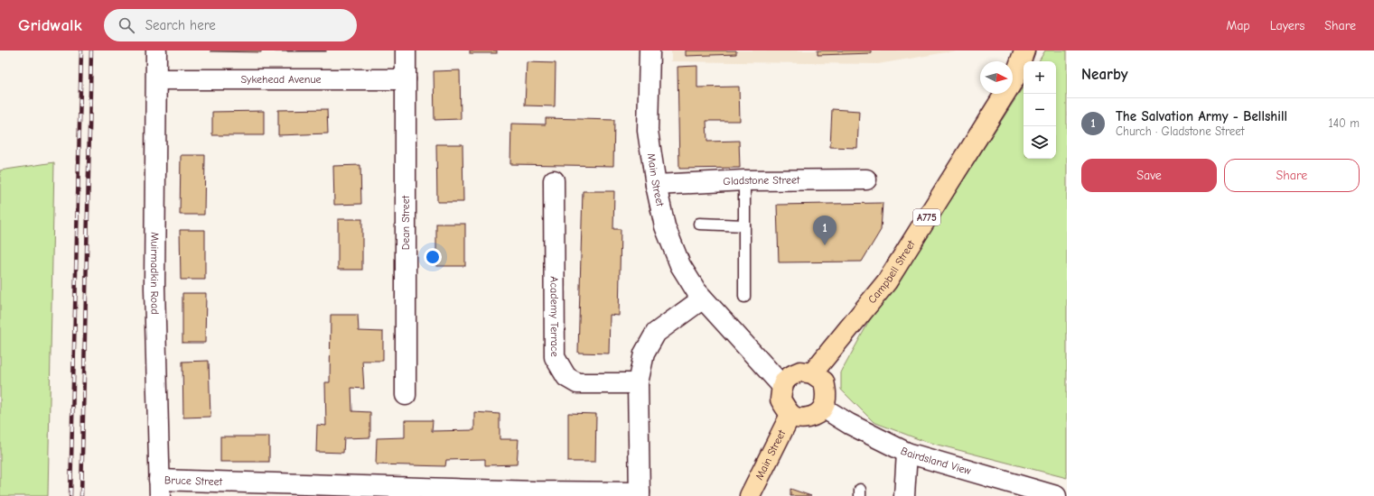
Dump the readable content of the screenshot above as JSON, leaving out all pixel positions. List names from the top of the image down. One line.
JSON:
{"streets":{"main road":["Main Street","A775","Campbell Street"],"street":["Sykehead Avenue","Gladstone Street","Dean Street","Muirmadkin Road","Academy Terrace","Bairdsland View","Bruce Street"]},"crossings":[["Sykehead Avenue","Dean Street"],["Sykehead Avenue","Muirmadkin Road"],["Main Street","Gladstone Street"],["Main Street","Campbell Street"],["Main Street","Bairdsland View"],["Campbell Street","Bairdsland View"],["Muirmadkin Road","Bruce Street"]],"north":"right","page":{"header":"Gridwalk","search":"Search here","nav":["Map","Layers","Share"],"heading":"Nearby","map_buttons":["+","−"],"list":[{"mark":"1","name":"The Salvation Army - Bellshill","note":"Church · Gladstone Street","value":"140 m"}],"buttons":["Save","Share"],"pins":"1"}}
